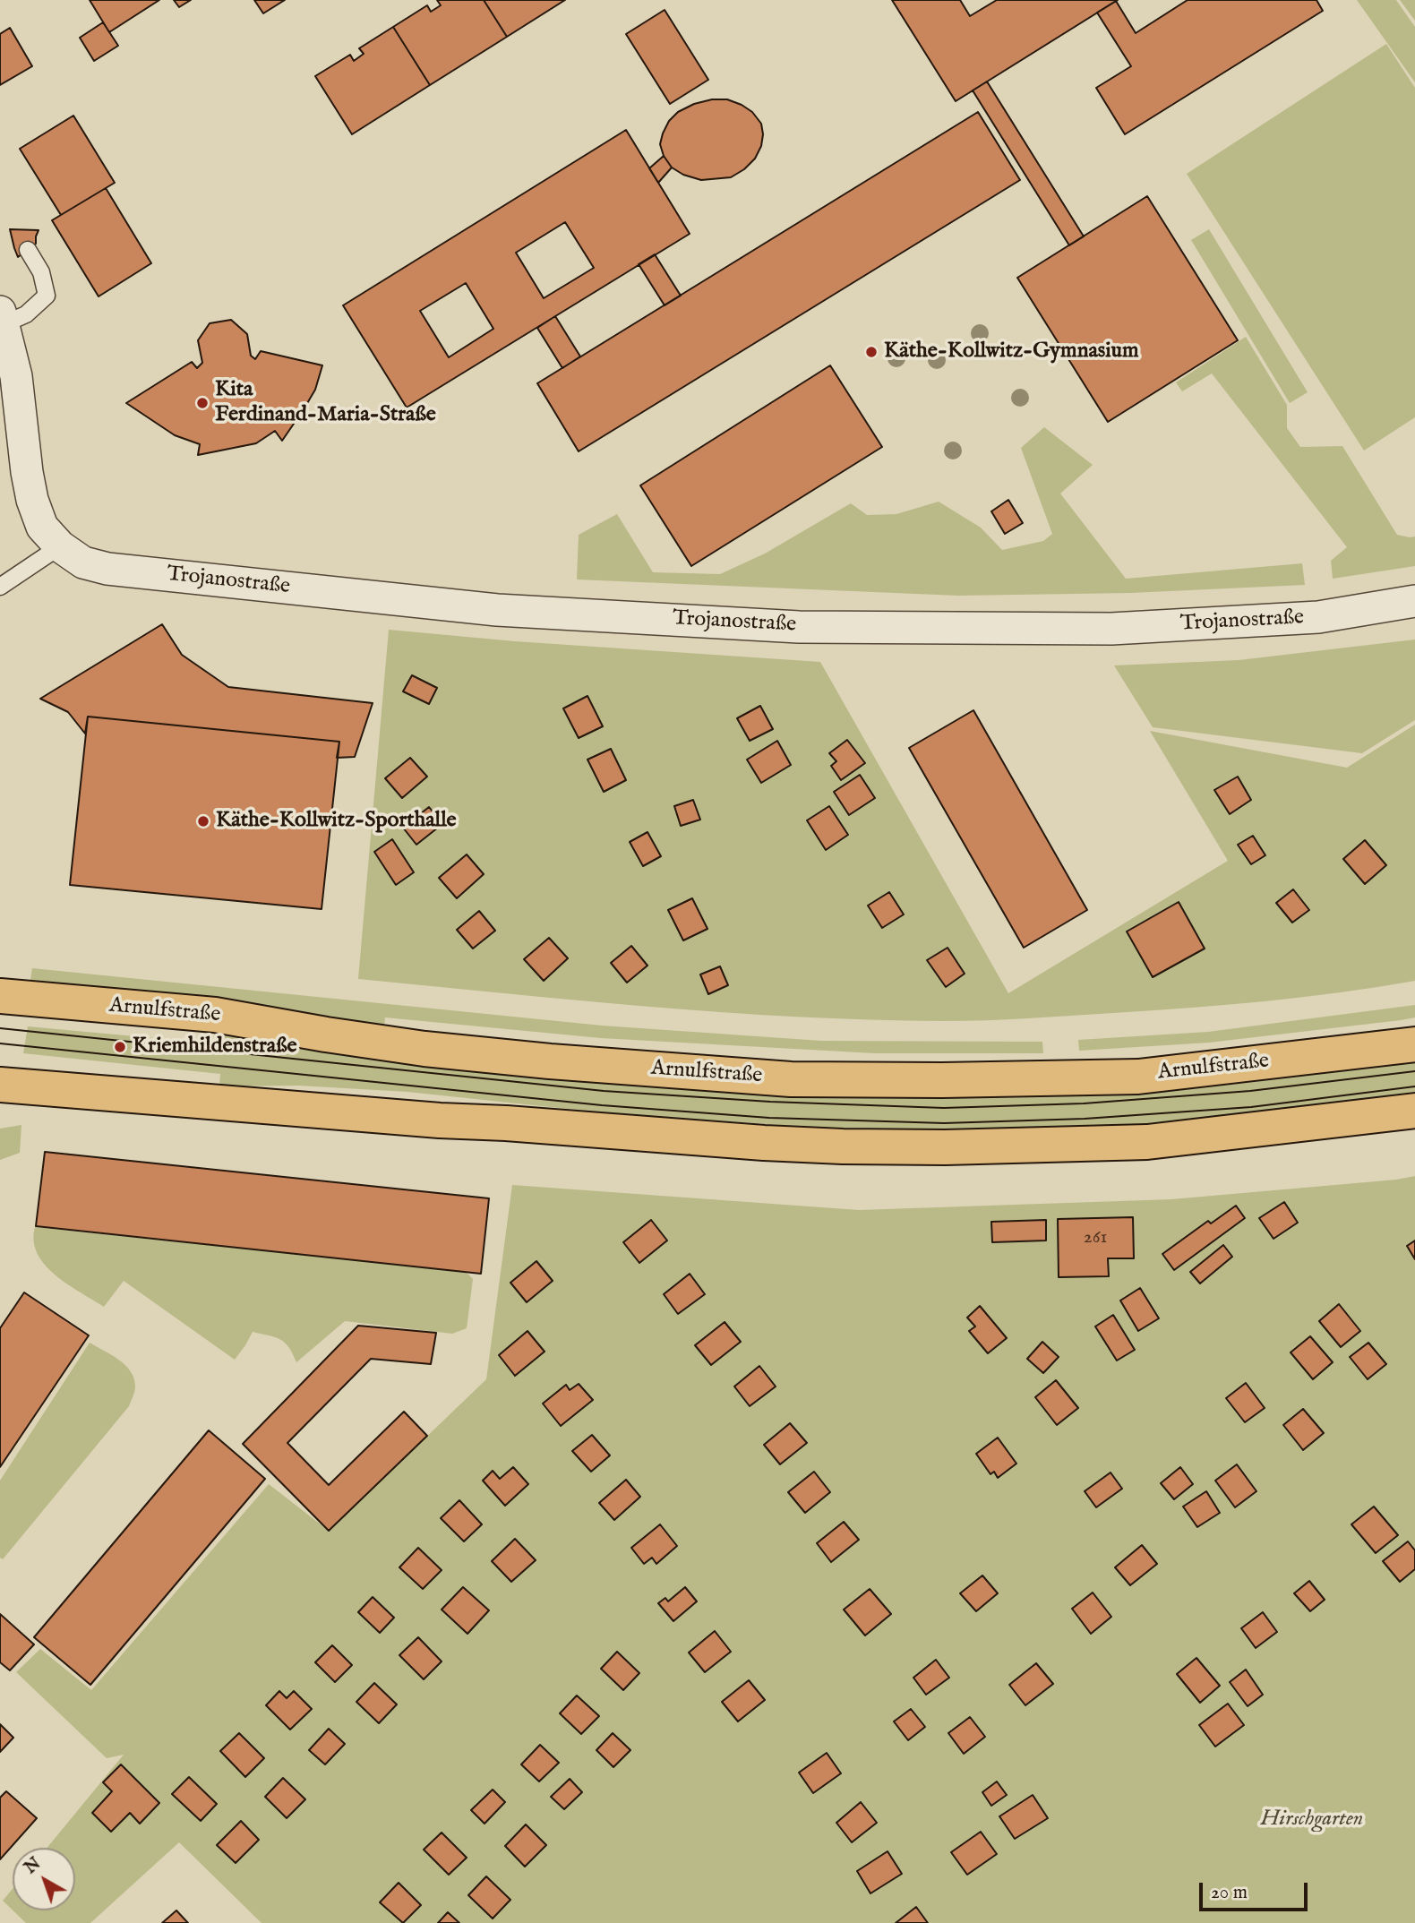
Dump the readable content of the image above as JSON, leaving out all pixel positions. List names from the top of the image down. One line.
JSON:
{"streets":{"main road":["Arnulfstraße"],"street":["Trojanostraße"]},"parks":["Hirschgarten"],"places":["Käthe-Kollwitz-Gymnasium","Kita Ferdinand-Maria-Straße","Käthe-Kollwitz-Sporthalle","Kriemhildenstraße"],"house_numbers":["261"],"scale_bar":"20 m","north":"top left"}
